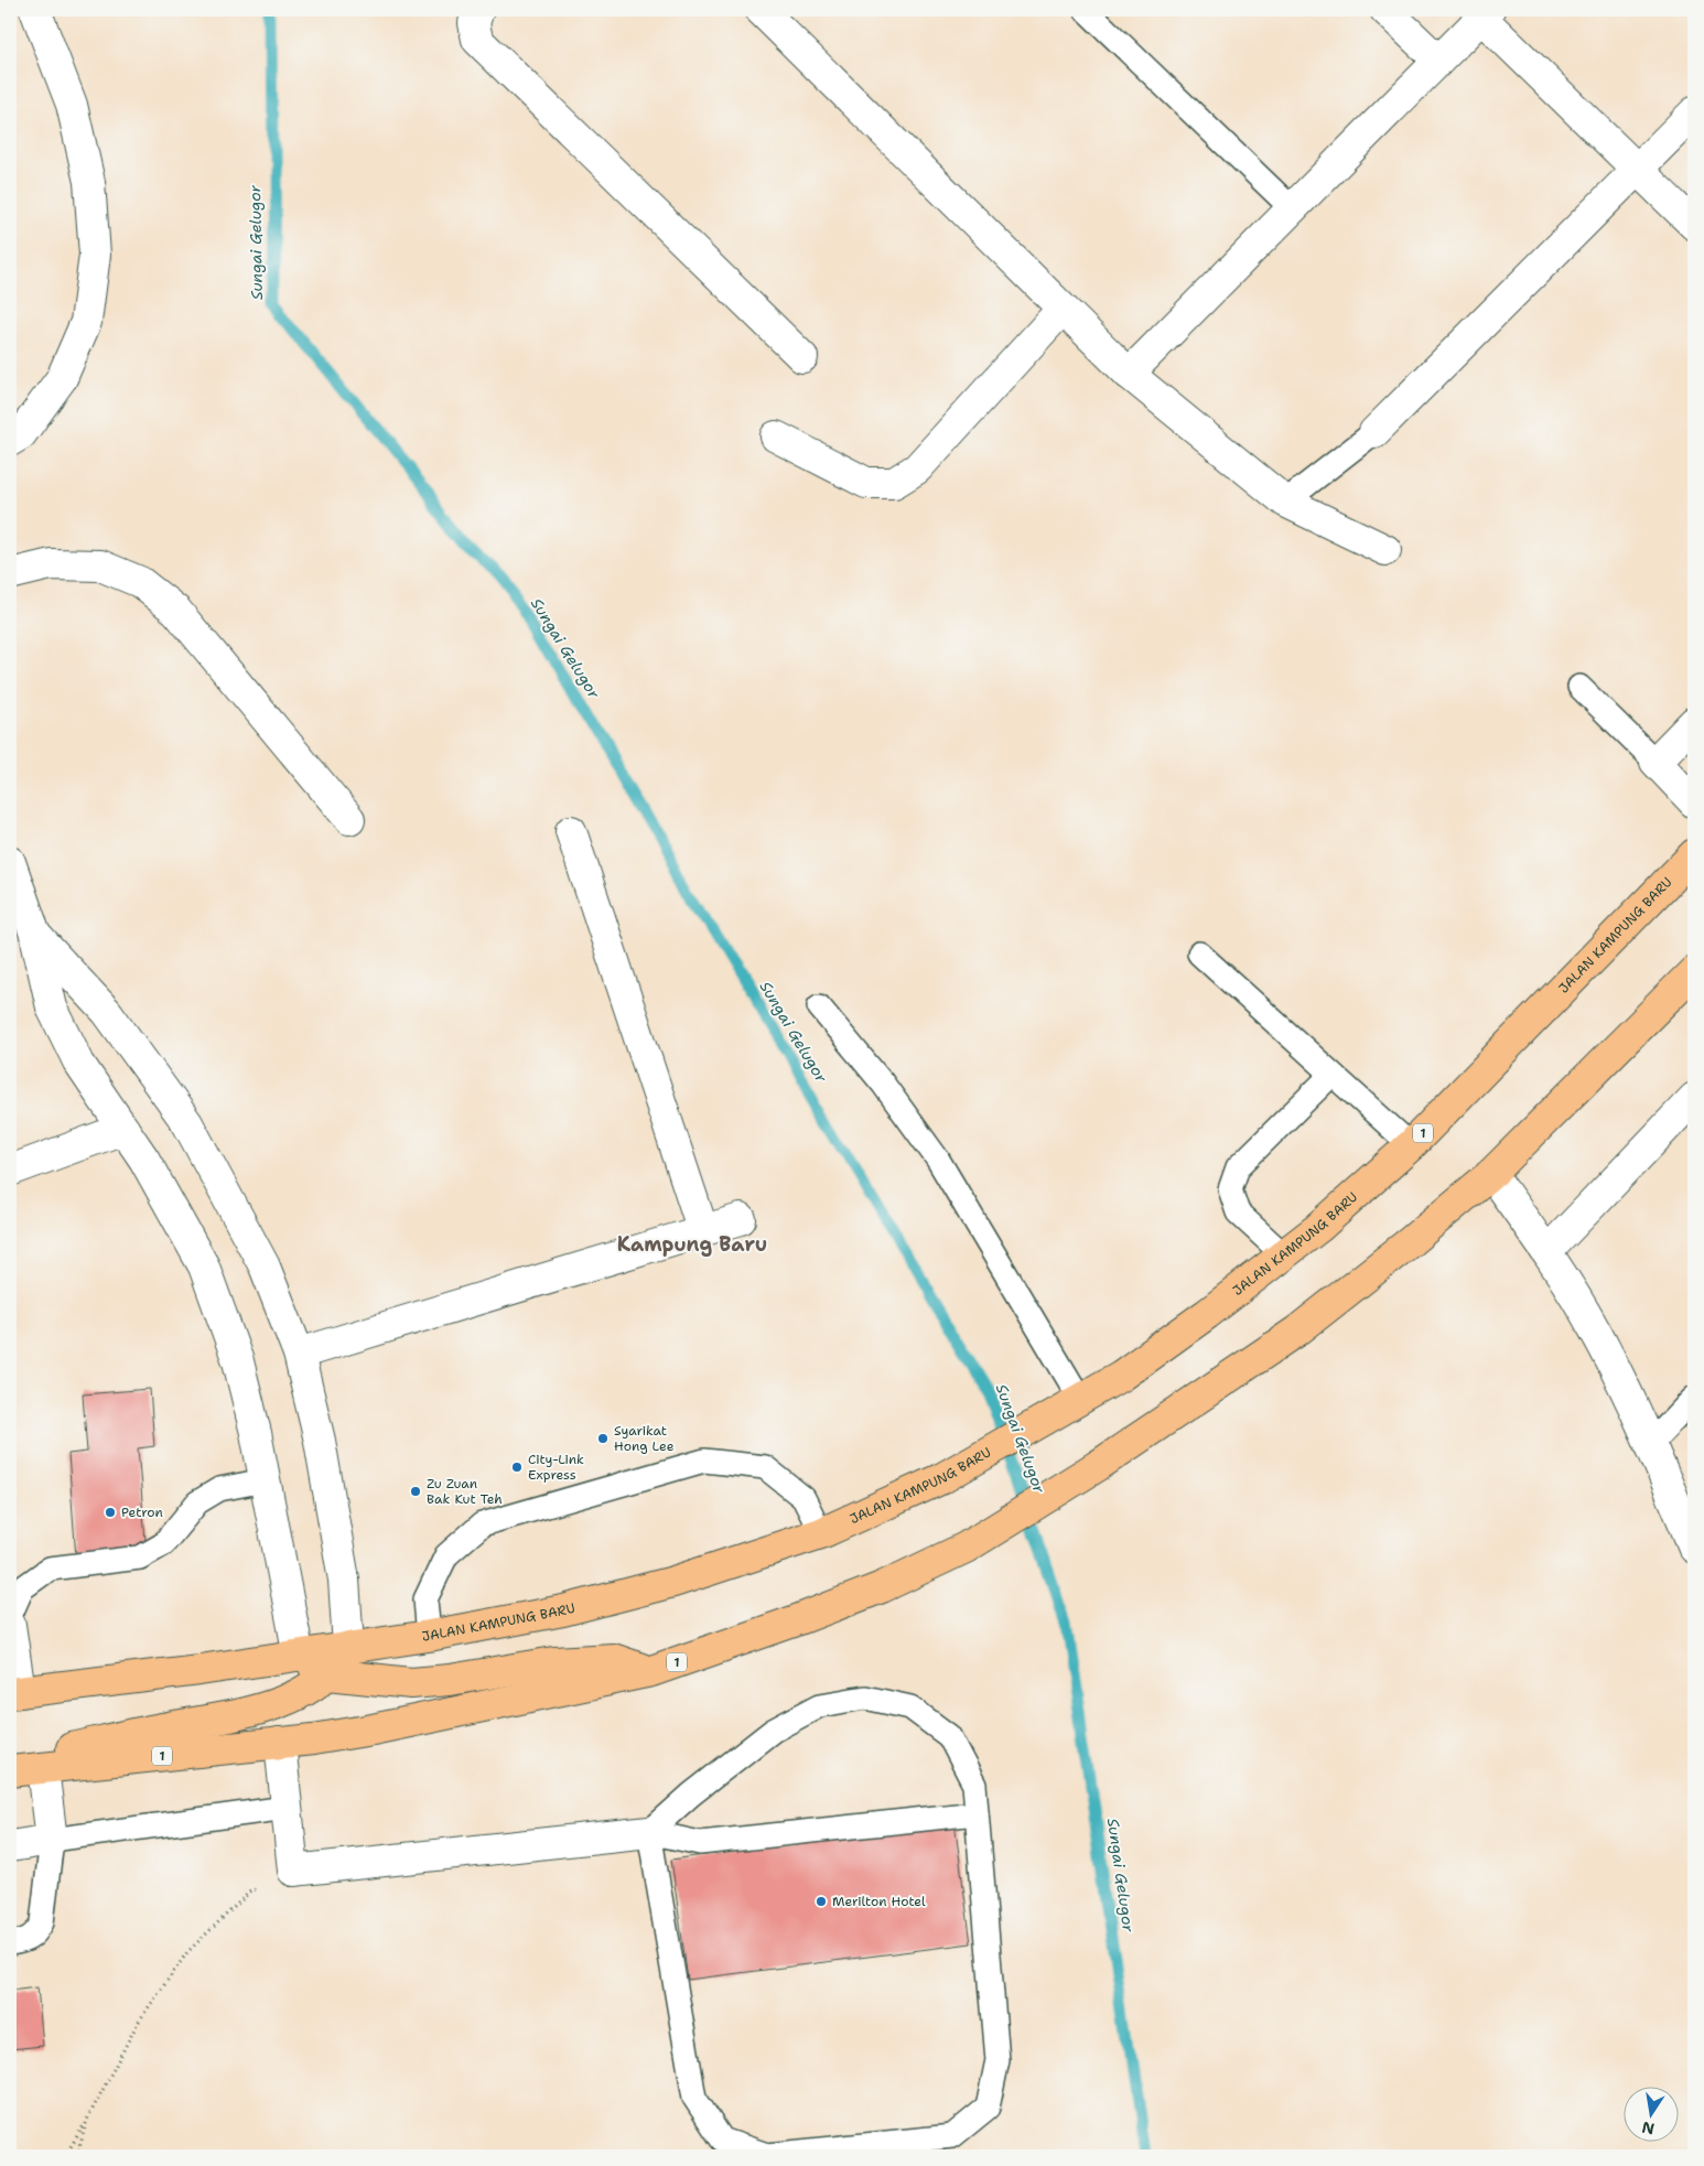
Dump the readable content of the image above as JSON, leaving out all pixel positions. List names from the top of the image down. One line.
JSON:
{"streets":{"main road":["JALAN KAMPUNG BARU","1"]},"districts":["Kampung Baru"],"water":["Sungai Gelugor"],"places":["Syarikat Hong Lee","City-Link Express","Zu Zuan Bak Kut Teh","Petron","Merilton Hotel"],"north":"bottom"}
